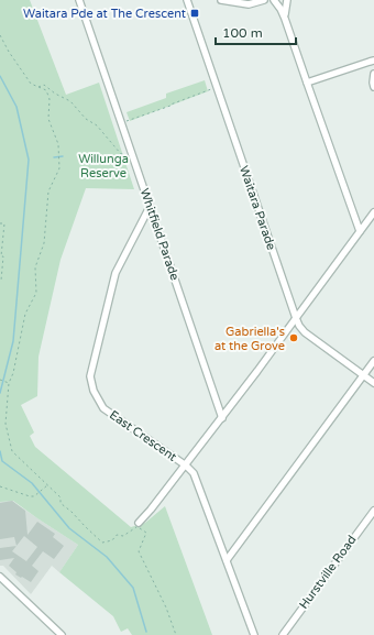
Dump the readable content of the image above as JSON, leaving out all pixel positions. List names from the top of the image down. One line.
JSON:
{"streets":{"street":["Waitara Parade","Whitfield Parade","East Crescent","Hurstville Road"]},"crossings":[["Whitfield Parade","East Crescent"]],"parks":["Willunga Reserve"],"places":{"transit":["Waitara Pde at The Crescent"],"other":["Gabriella's at the Grove"]},"scale_bar":"100 m"}
